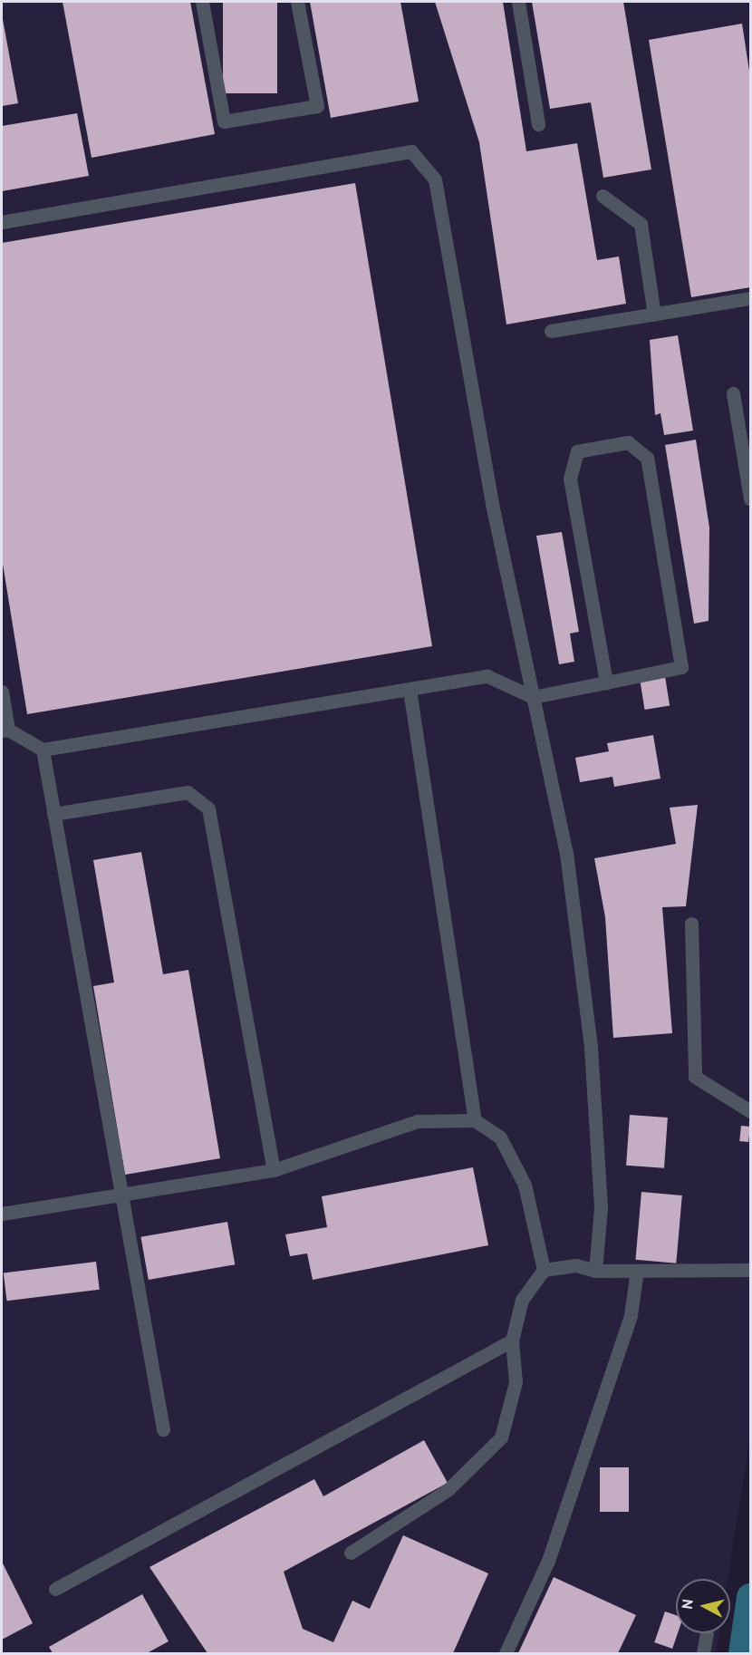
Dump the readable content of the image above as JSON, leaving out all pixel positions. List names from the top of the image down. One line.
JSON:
{"north":"left"}
